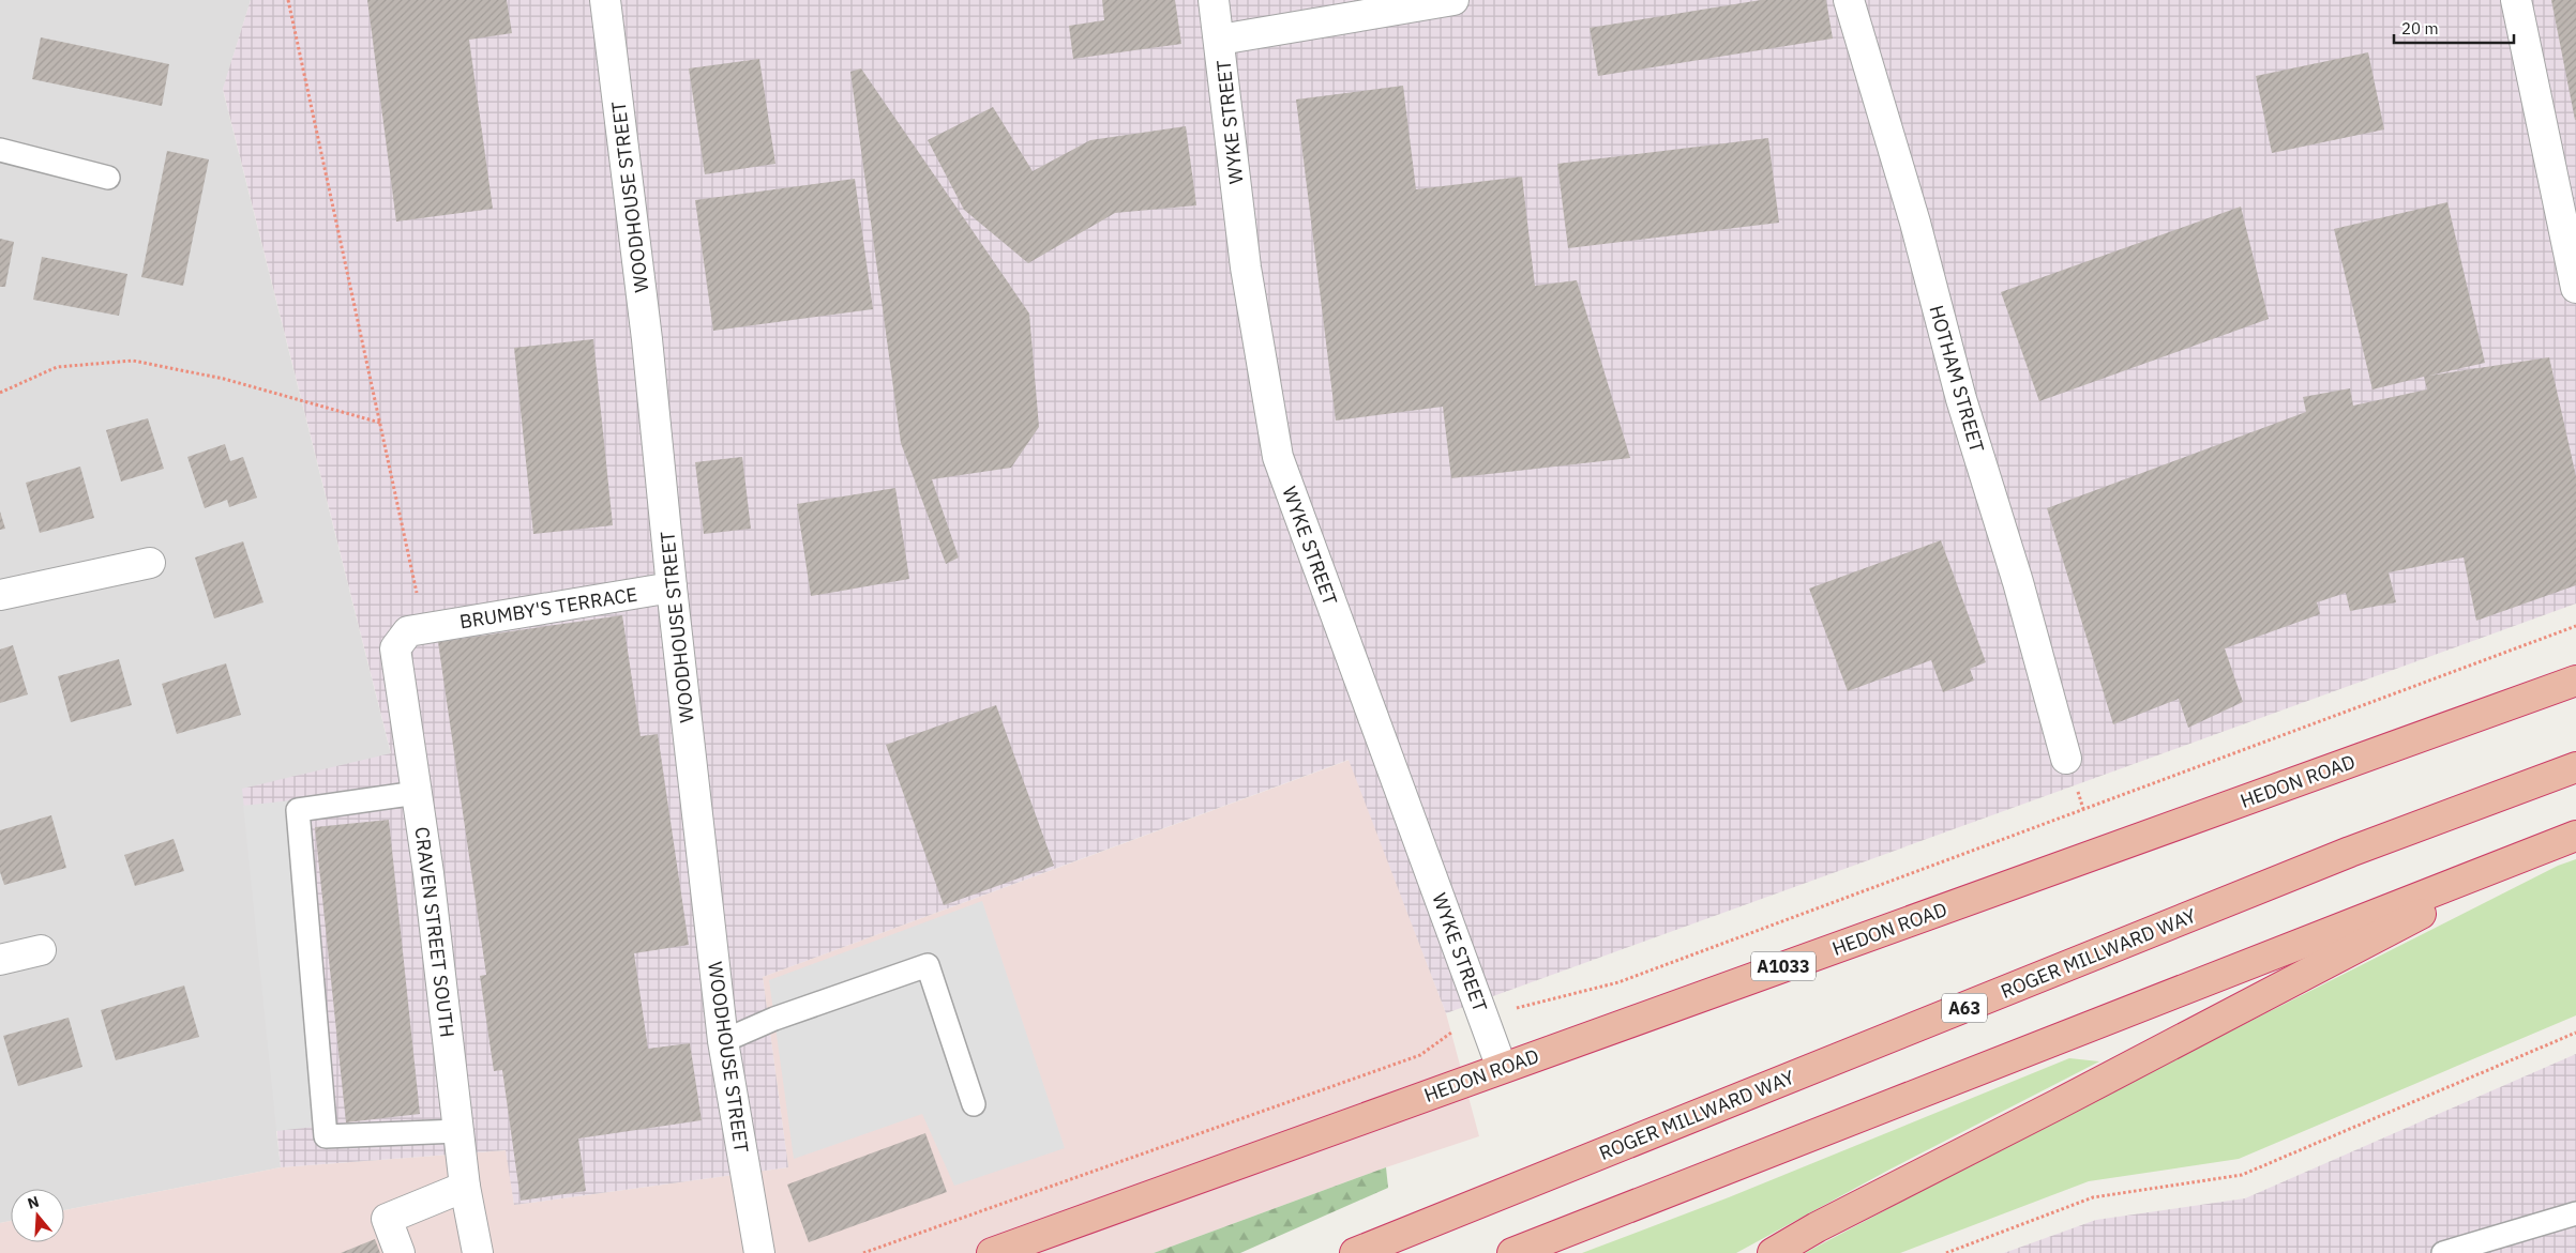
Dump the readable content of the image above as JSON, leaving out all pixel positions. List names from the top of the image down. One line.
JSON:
{"streets":{"highway":["HEDON ROAD","ROGER MILLWARD WAY","A1033","A63"],"street":["WYKE STREET","WOODHOUSE STREET","HOTHAM STREET","BRUMBY'S TERRACE","CRAVEN STREET SOUTH"]},"crossings":[["WYKE STREET","HEDON ROAD"],["WOODHOUSE STREET","BRUMBY'S TERRACE"],["BRUMBY'S TERRACE","CRAVEN STREET SOUTH"]],"scale_bar":"20 m","north":"top"}
